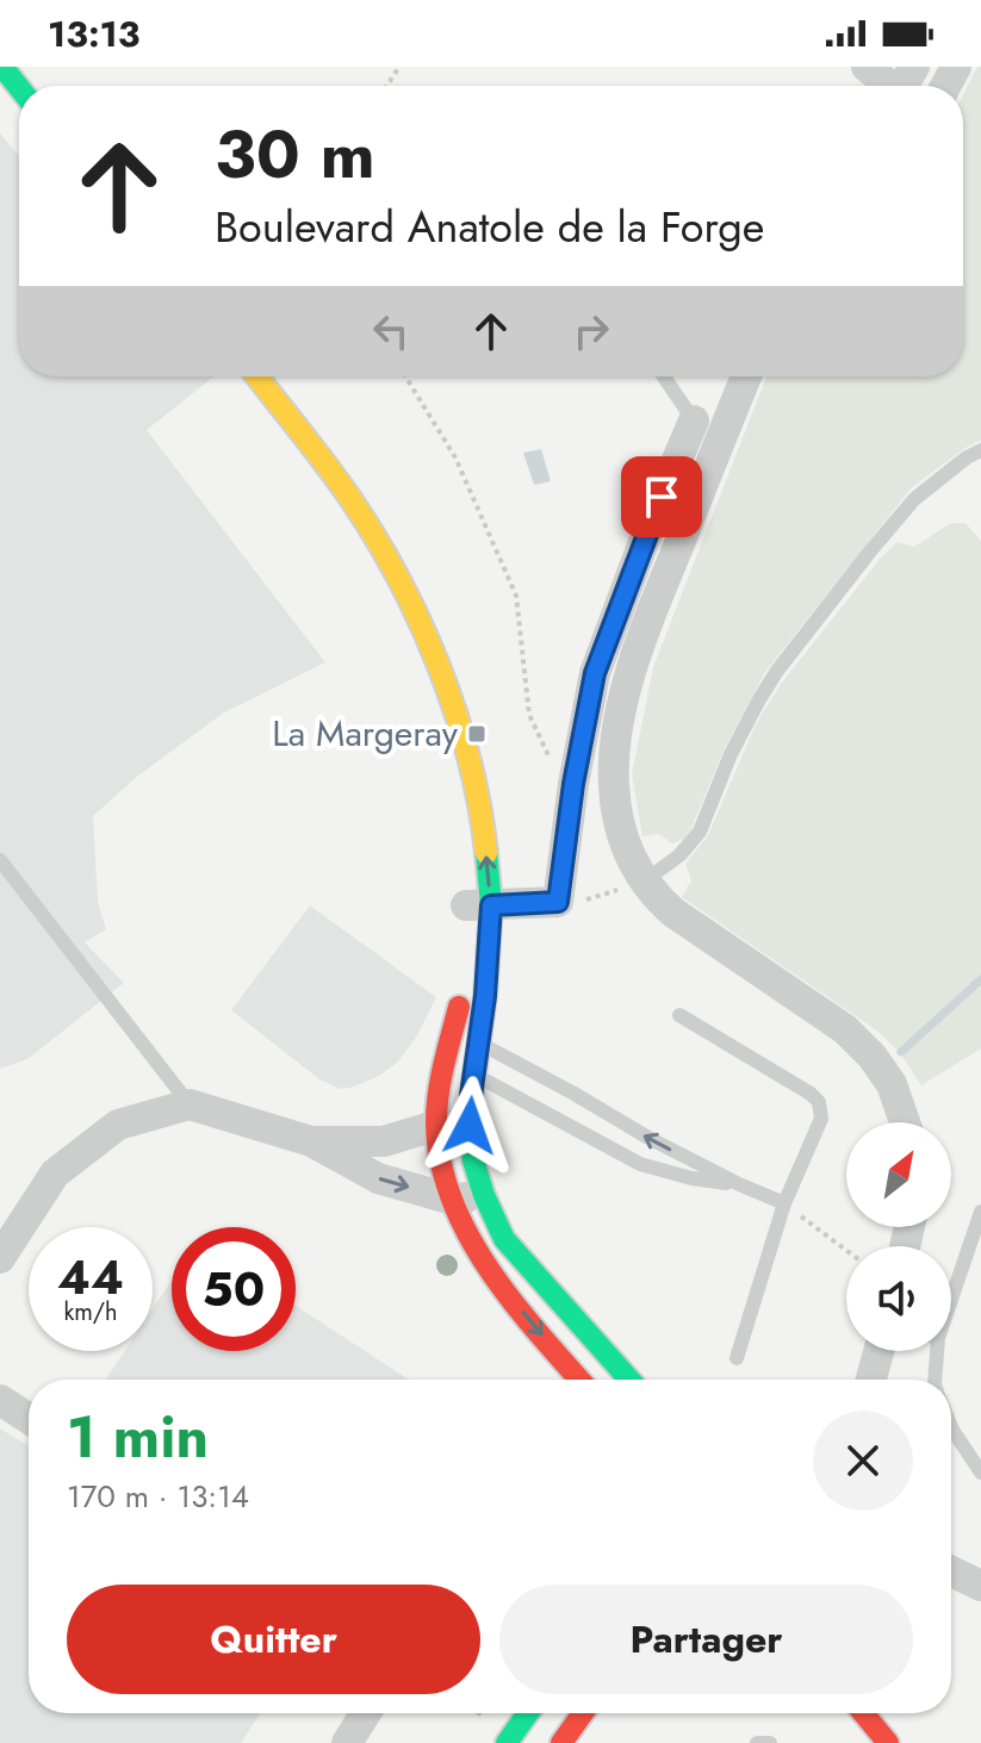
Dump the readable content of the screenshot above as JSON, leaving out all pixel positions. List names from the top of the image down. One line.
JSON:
{"places":{"transit":["La Margeray"]},"north":"top right","page":{"status":"13:13","turn":["30 m","Boulevard Anatole de la Forge"],"speed":"44 km/h","limit":"50","heading":["1 min","170 m · 13:14"],"buttons":["Quitter","Partager"]}}
